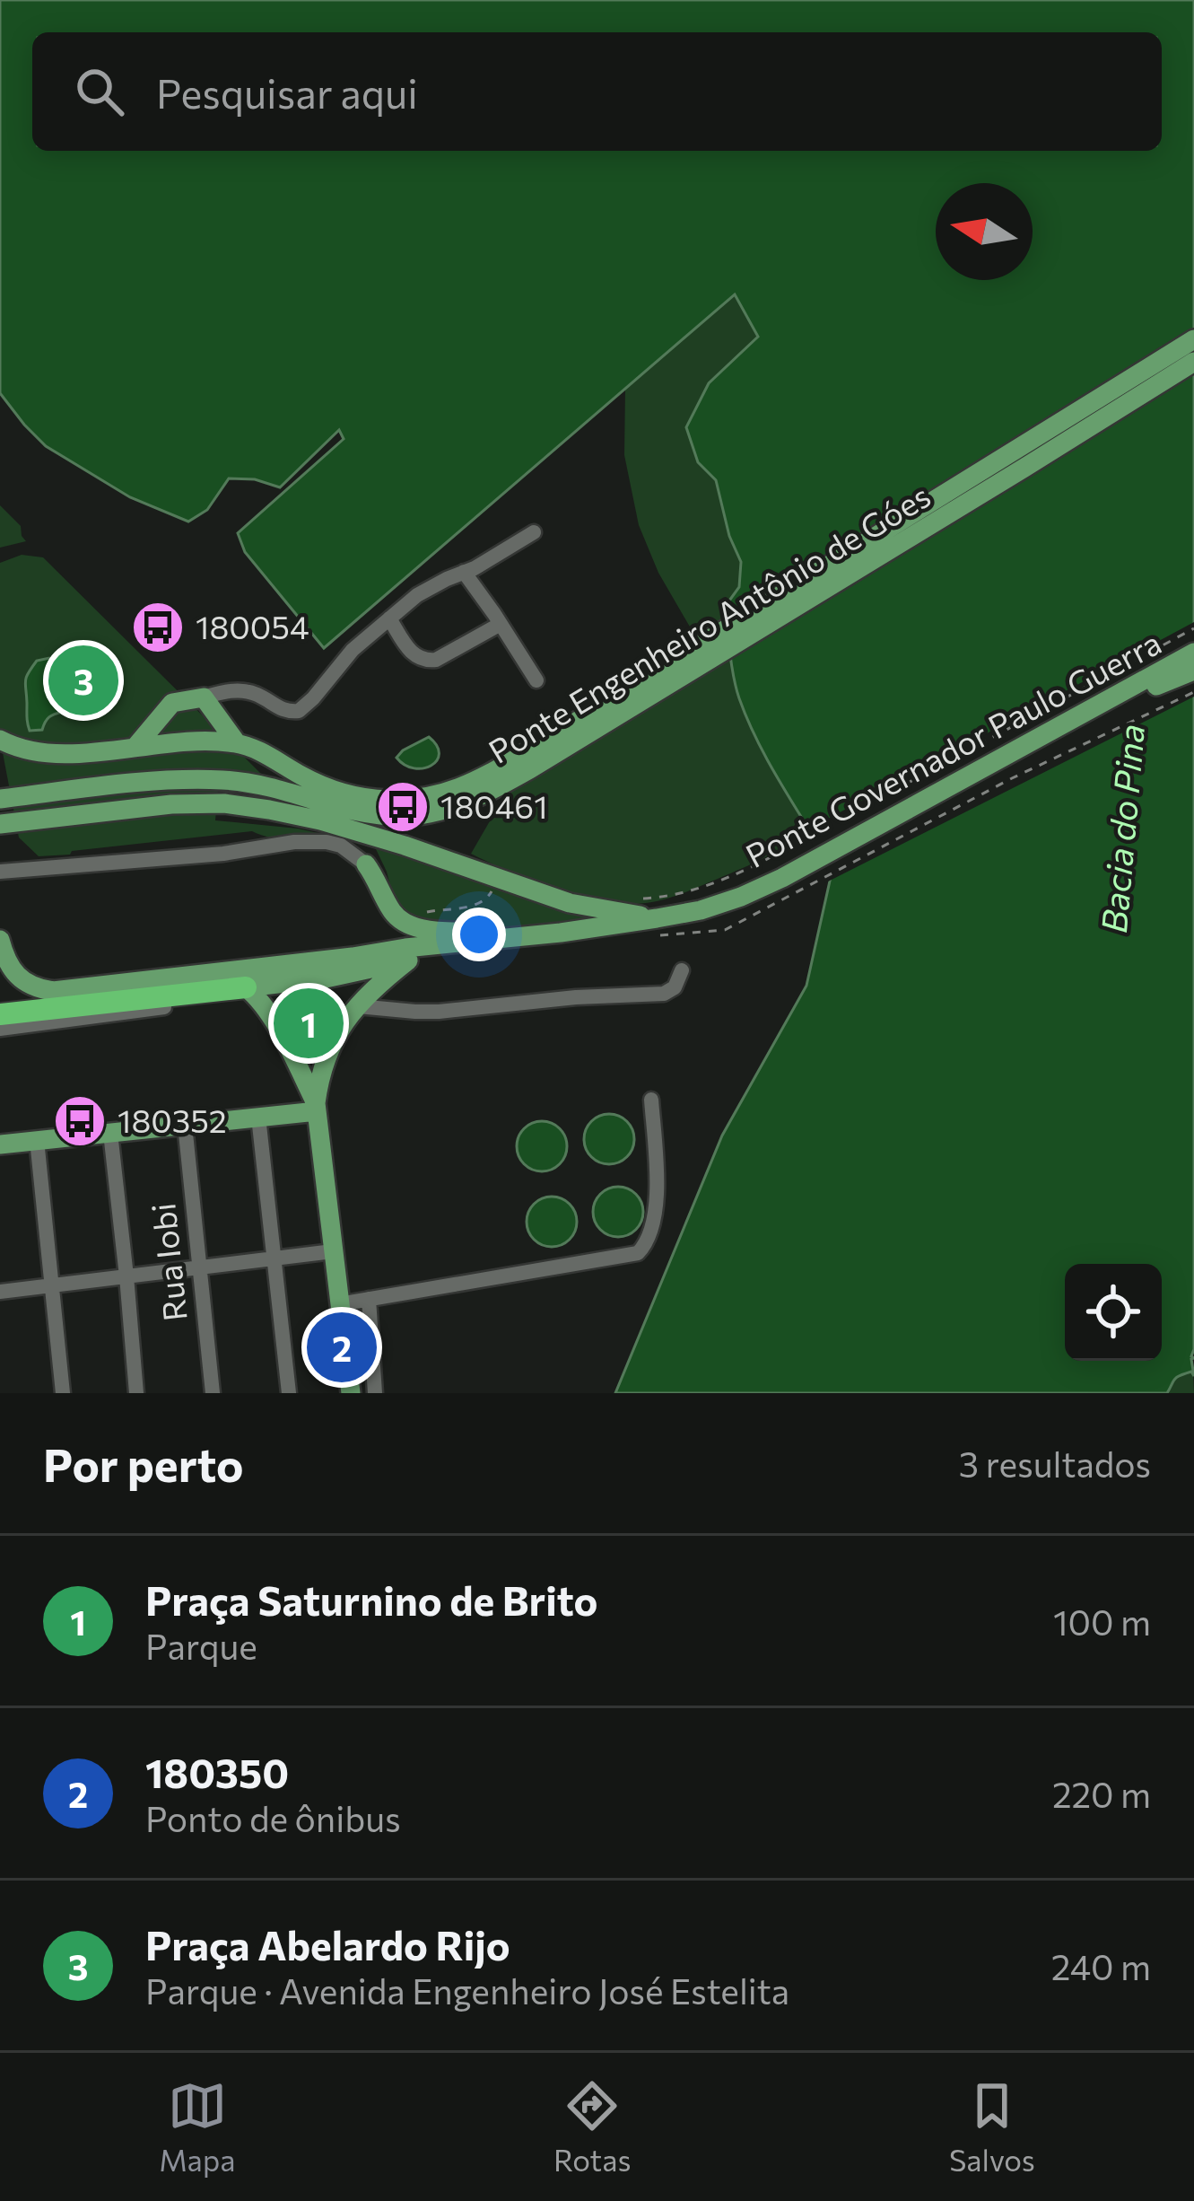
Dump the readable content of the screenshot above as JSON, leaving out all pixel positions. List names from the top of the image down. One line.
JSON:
{"streets":{"main road":["Ponte Engenheiro Antônio de Góes","Ponte Governador Paulo Guerra"],"street":["Rua Iobi"]},"water":["Bacia do Pina"],"places":{"bus stop":["180054","180461","180352"]},"north":"left","page":{"search":"Pesquisar aqui","pins":["3","1","2"],"heading":["Por perto","3 resultados"],"list":[{"mark":"1","name":"Praça Saturnino de Brito","note":"Parque","value":"100 m"},{"mark":"2","name":"180350","note":"Ponto de ônibus","value":"220 m"},{"mark":"3","name":"Praça Abelardo Rijo","note":"Parque · Avenida Engenheiro José Estelita","value":"240 m"}],"nav":["Mapa","Rotas","Salvos"]}}
